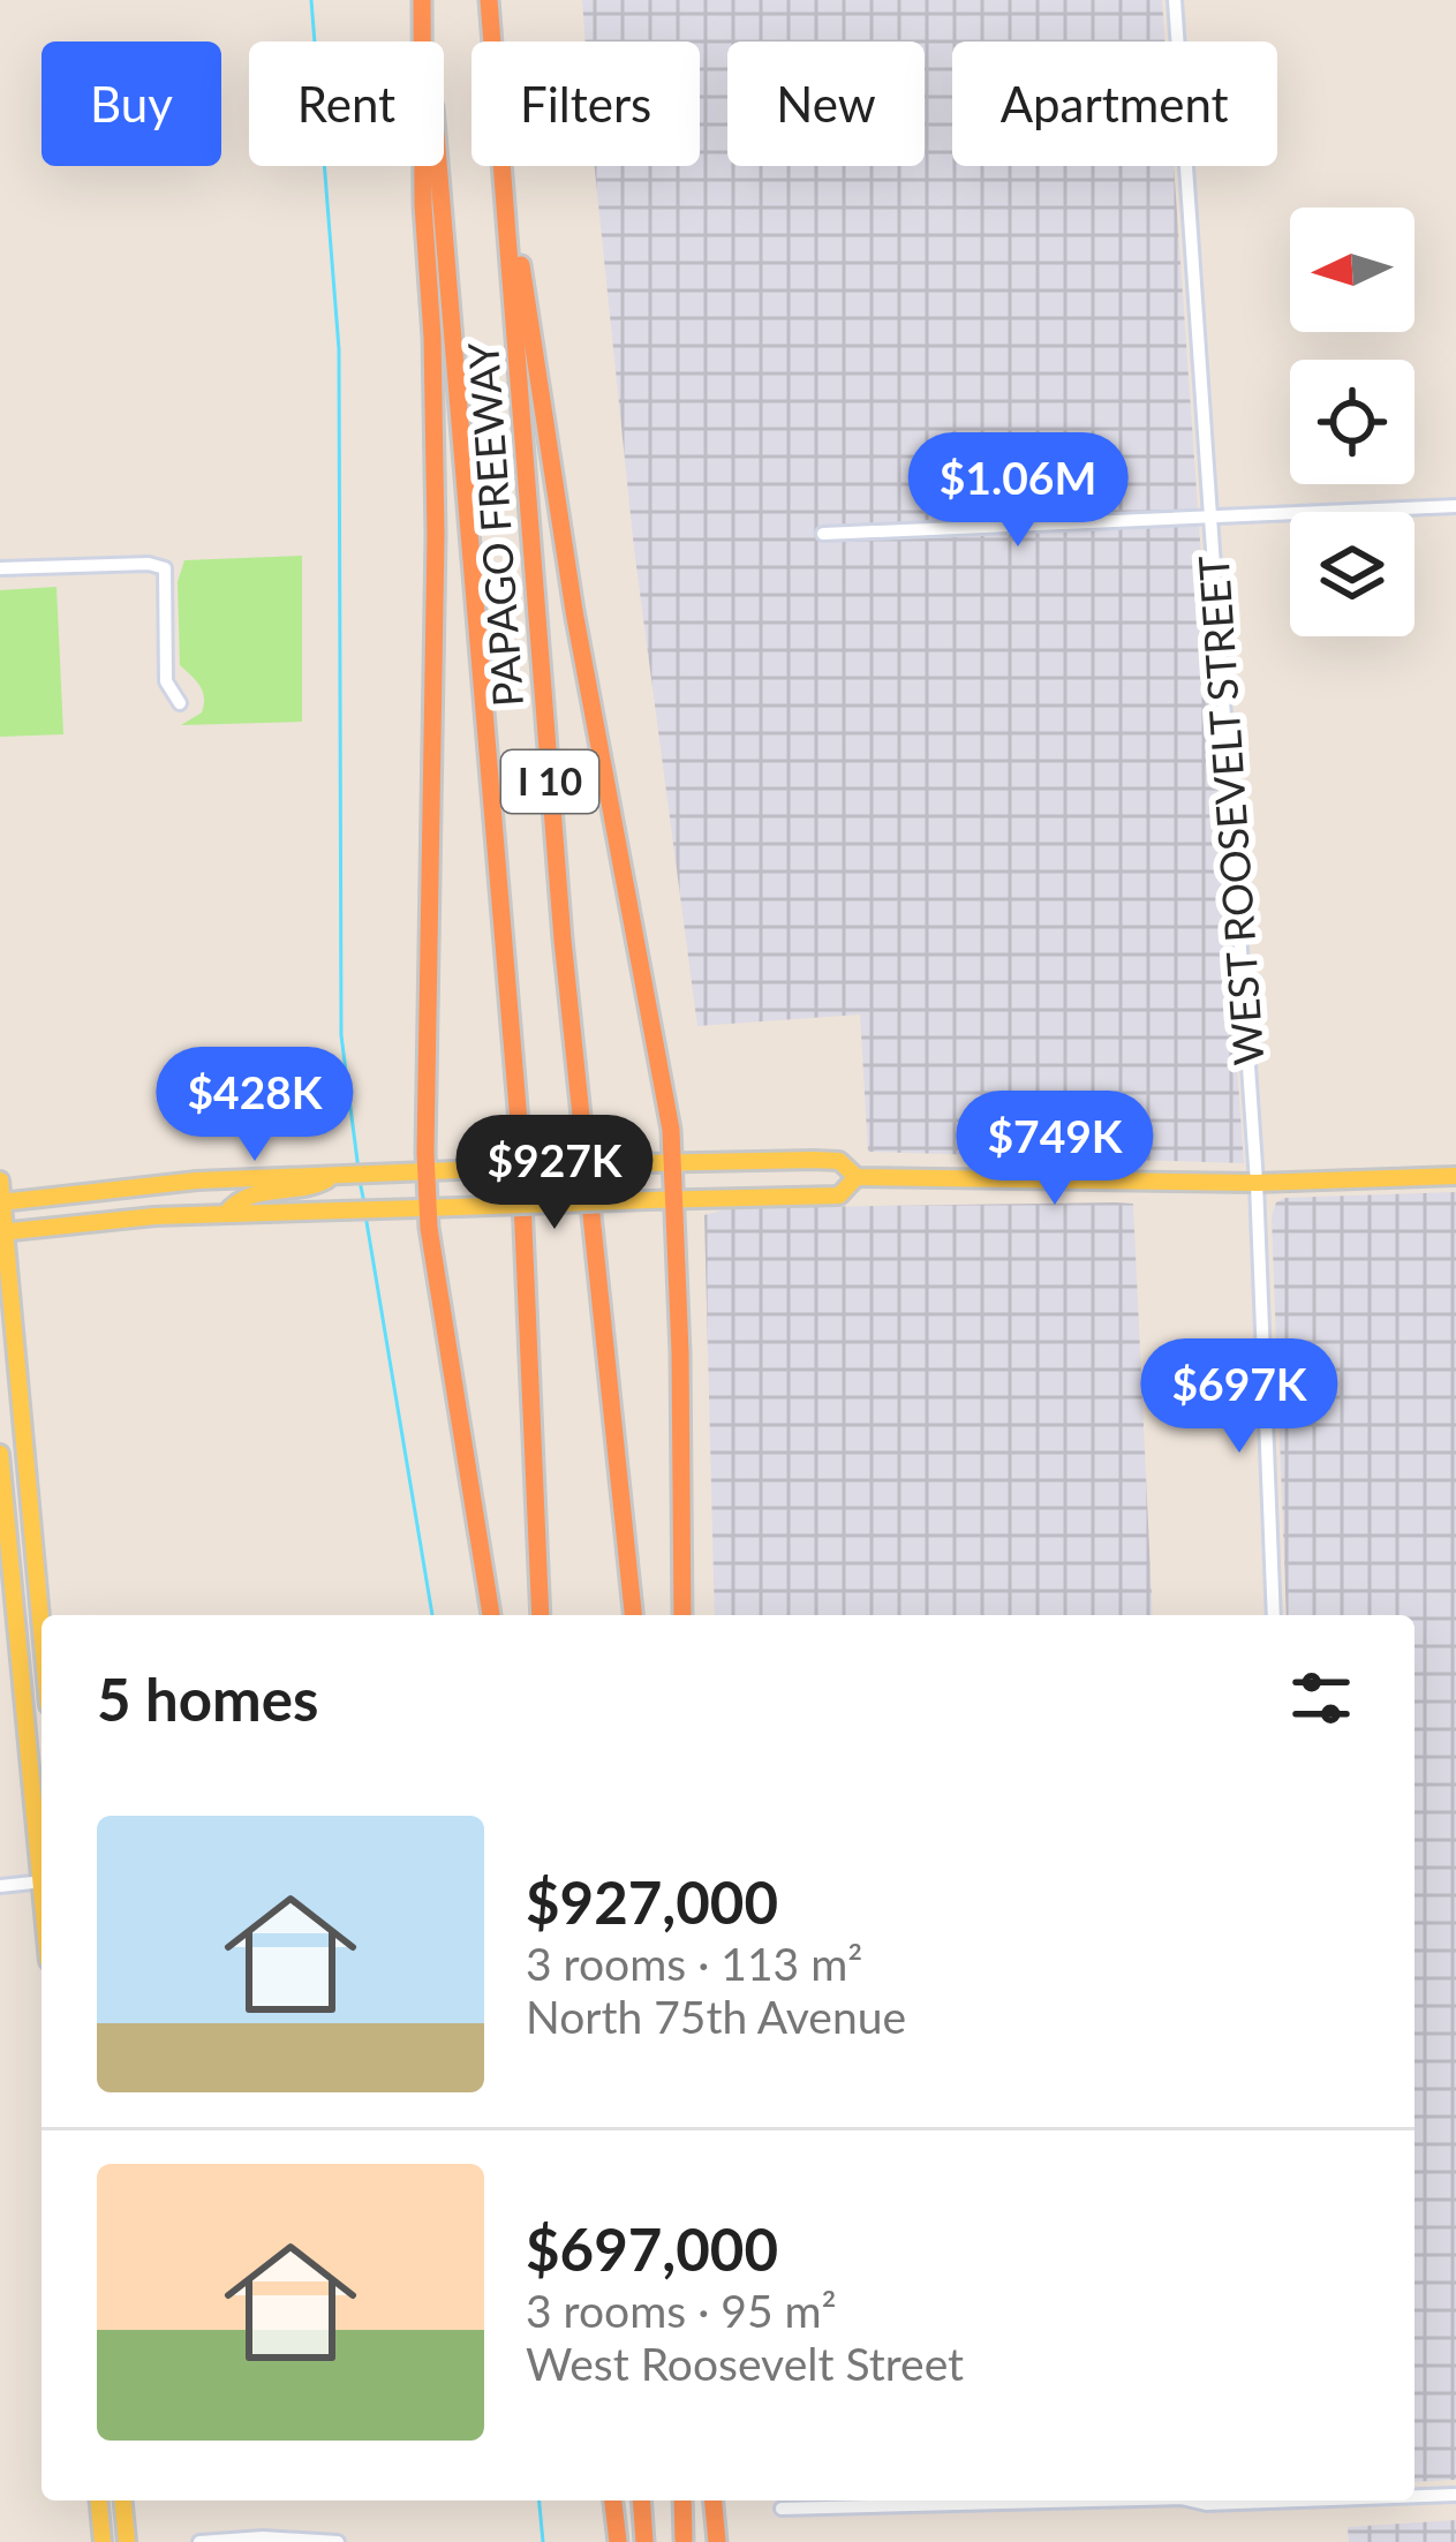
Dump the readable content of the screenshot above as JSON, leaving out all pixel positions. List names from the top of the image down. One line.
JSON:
{"streets":{"highway":["PAPAGO FREEWAY","I 10"],"street":["WEST ROOSEVELT STREET"]},"north":"left","page":{"chip":["Buy","Rent","Filters","New","Apartment"],"price":["$1.06M","$428K","$749K","$927K","$697K"],"heading":"5 homes","list":[{"name":"$927,000","note":"3 rooms · 113 m² · North 75th Avenue"},{"name":"$697,000","note":"3 rooms · 95 m² · West Roosevelt Street"}]}}
